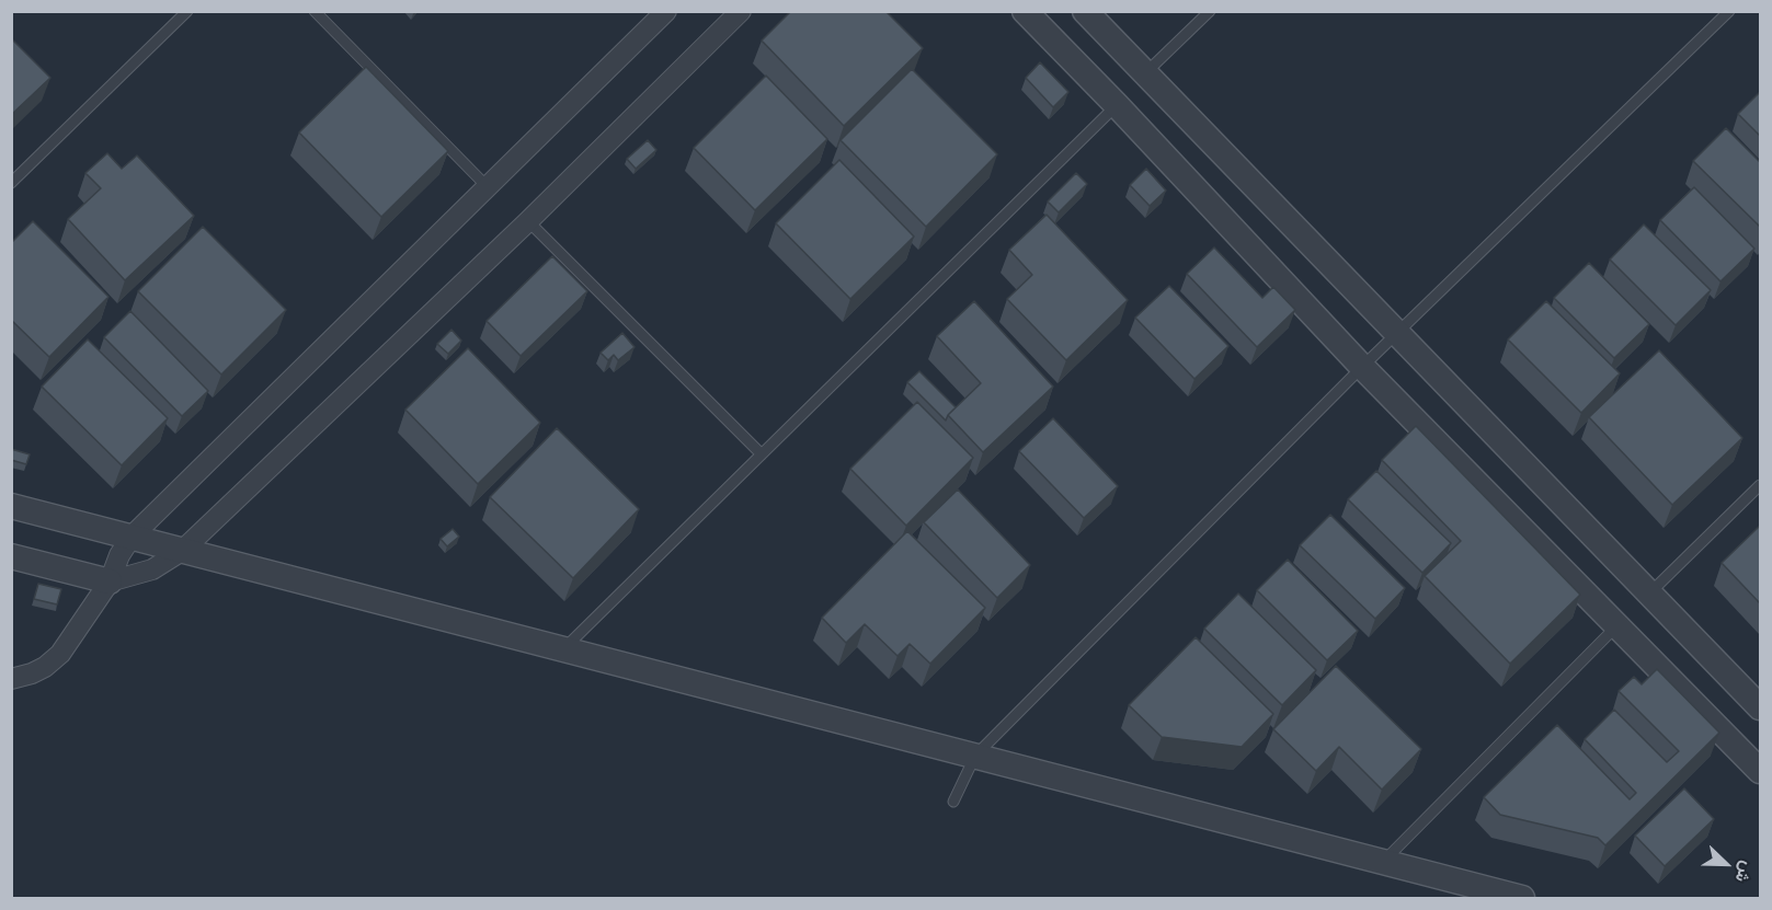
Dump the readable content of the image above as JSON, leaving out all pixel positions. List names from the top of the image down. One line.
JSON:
{"north":"bottom right"}
